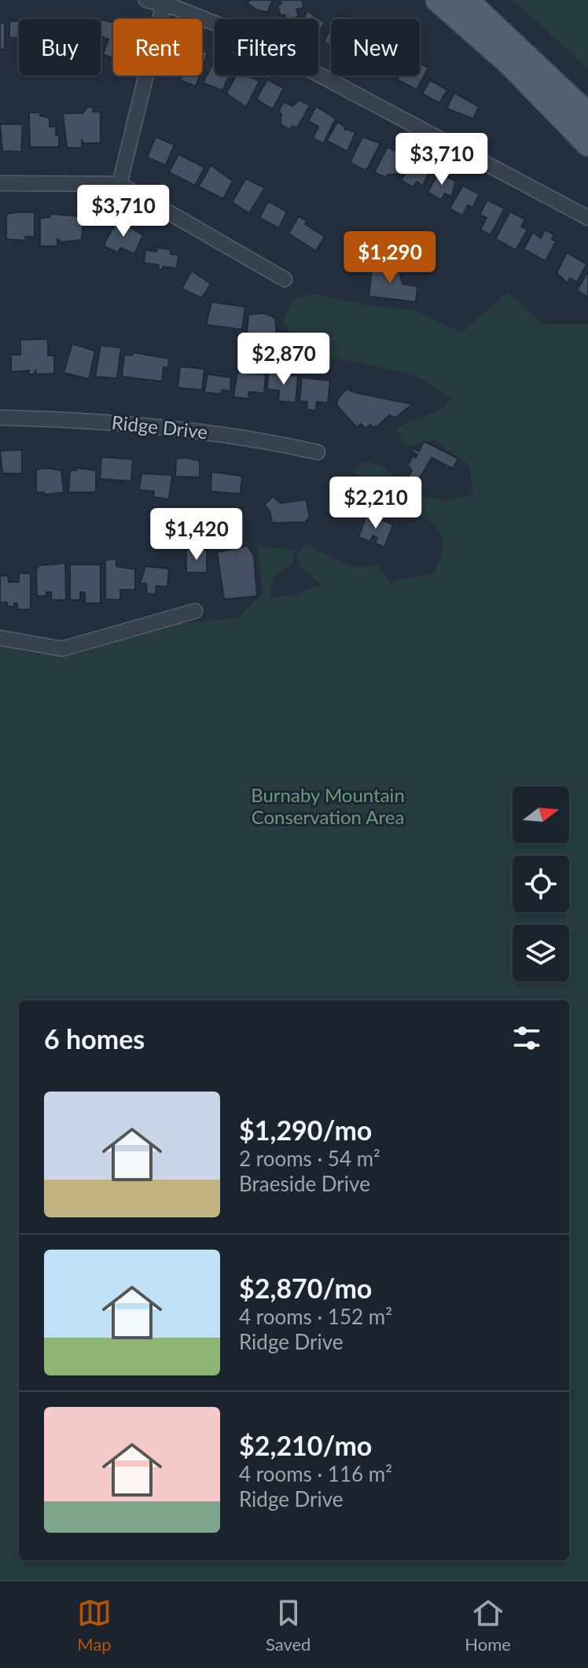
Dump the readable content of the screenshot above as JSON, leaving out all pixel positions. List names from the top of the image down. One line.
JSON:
{"streets":{"street":["Ridge Drive"]},"parks":["Burnaby Mountain Conservation Area"],"north":"right","page":{"chip":["Buy","Rent","Filters","New"],"price":["$3,710","$3,710","$1,290","$2,870","$2,210","$1,420"],"heading":"6 homes","list":[{"name":"$1,290/mo","note":"2 rooms · 54 m² · Braeside Drive"},{"name":"$2,870/mo","note":"4 rooms · 152 m² · Ridge Drive"},{"name":"$2,210/mo","note":"4 rooms · 116 m² · Ridge Drive"}],"tabs":["Map","Saved","Home"]}}
